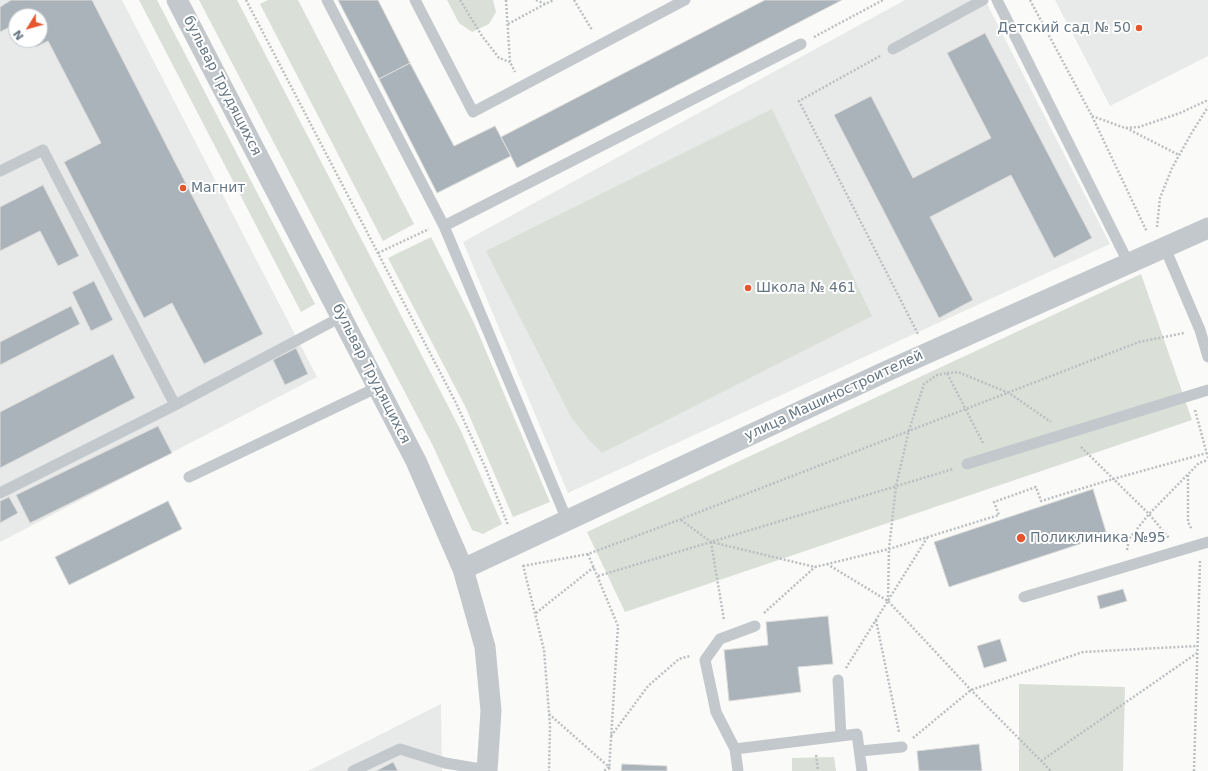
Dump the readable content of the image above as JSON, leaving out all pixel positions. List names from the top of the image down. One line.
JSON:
{"streets":{"street":["бульвар Трудящихся","улица Машиностроителей"]},"crossings":[["бульвар Трудящихся","улица Машиностроителей"]],"places":["Детский сад № 50","Магнит","Школа № 461","Поликлиника №95"],"north":"bottom left"}
